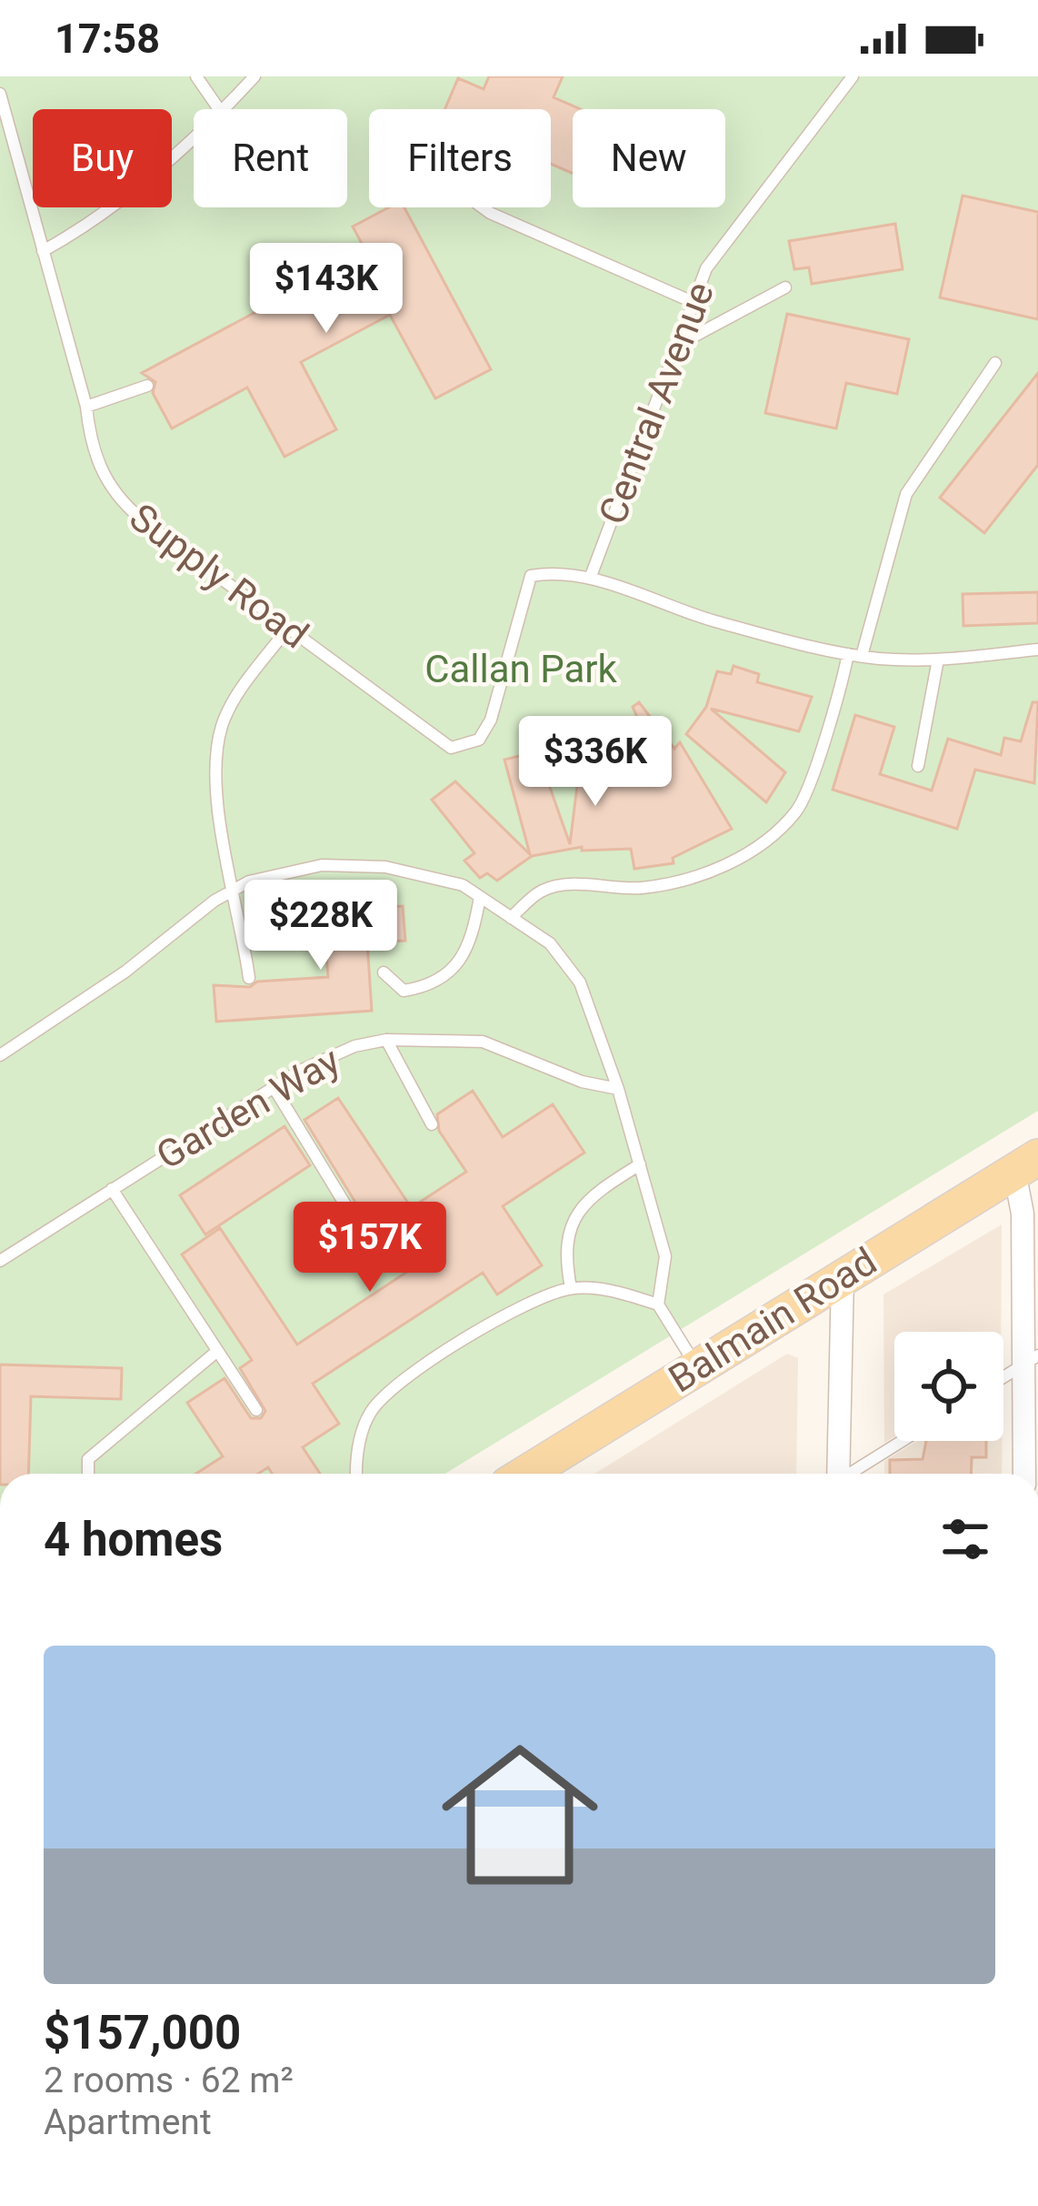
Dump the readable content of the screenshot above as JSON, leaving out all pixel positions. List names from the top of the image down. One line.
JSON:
{"streets":{"main road":["Balmain Road"],"lane":["Central Avenue","Supply Road","Garden Way"]},"crossings":[["Central Avenue","Supply Road"]],"parks":["Callan Park"],"page":{"status":"17:58","chip":["Buy","Rent","Filters","New"],"price":["$143K","$336K","$228K","$157K"],"heading":"4 homes","list":[{"name":"$157,000","note":"2 rooms · 62 m² · Apartment"}]}}
